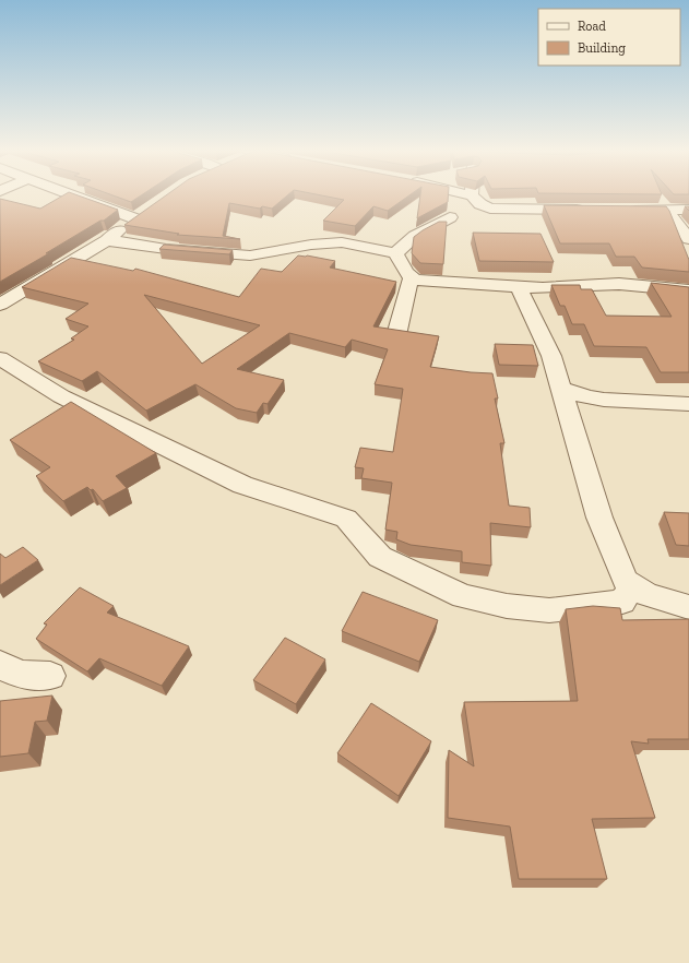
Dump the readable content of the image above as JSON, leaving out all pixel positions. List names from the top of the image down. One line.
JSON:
{"legend":["Road","Building"]}
